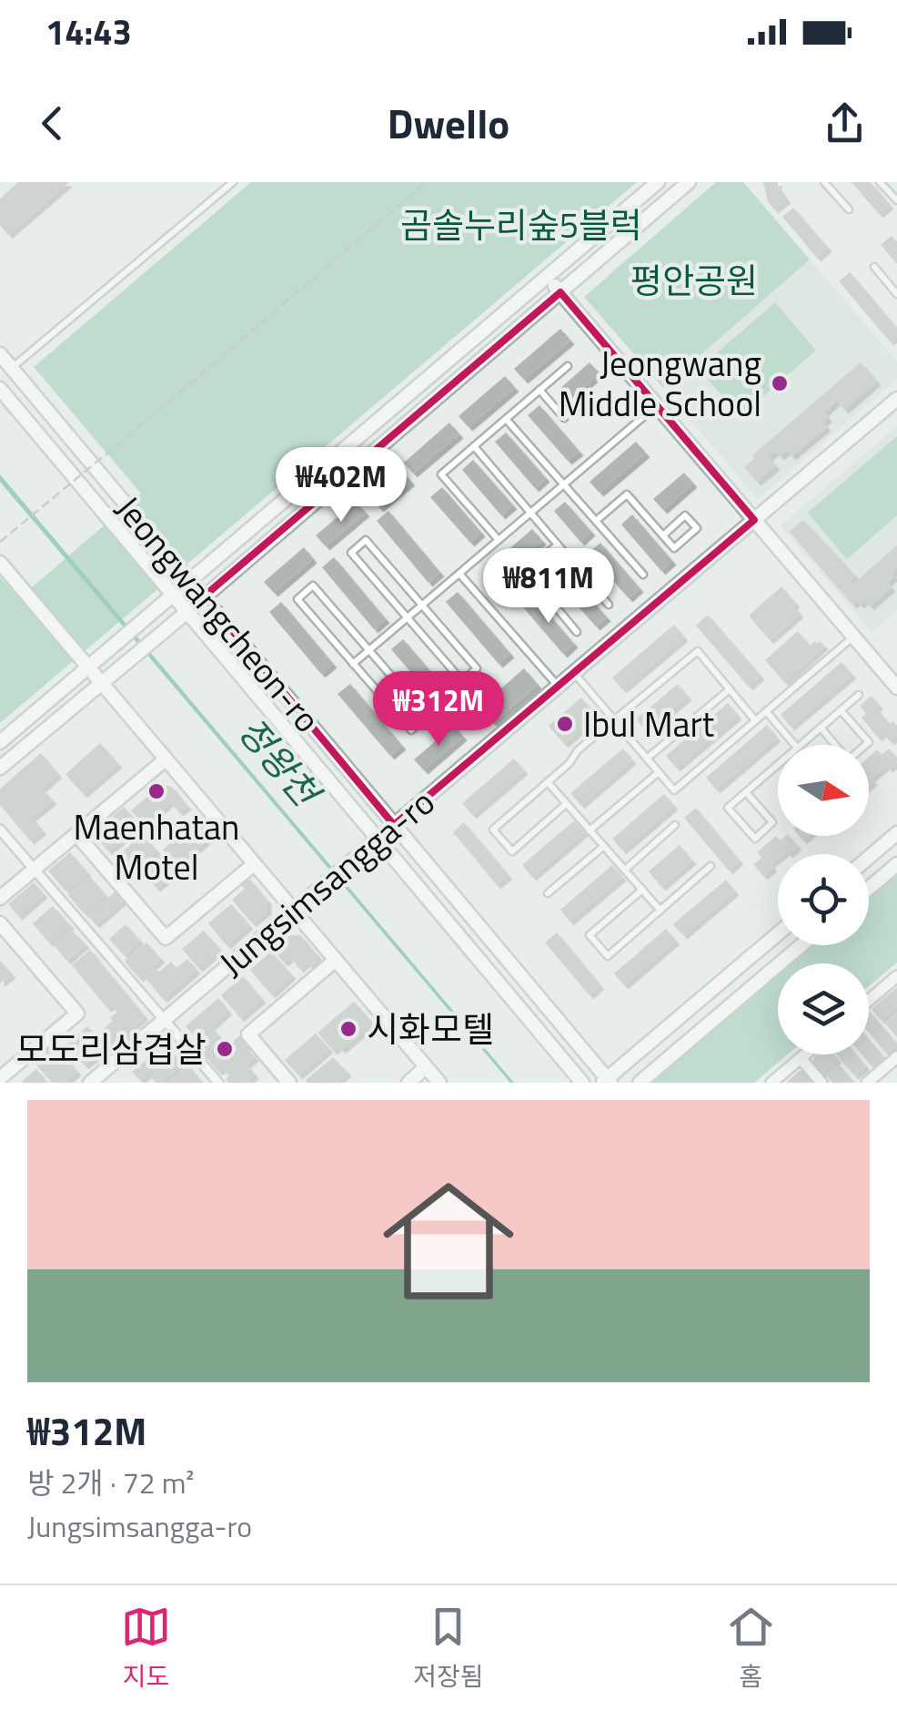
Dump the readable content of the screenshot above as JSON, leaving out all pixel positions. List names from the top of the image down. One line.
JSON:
{"streets":{"street":["Jeongwangcheon-ro","Jungsimsangga-ro"]},"crossings":[["Jeongwangcheon-ro","Jungsimsangga-ro"]],"water":["정왕천"],"parks":["곰솔누리숲5블럭","평안공원"],"places":["Jeongwang Middle School","Ibul Mart","Maenhatan Motel","시화모텔","모도리삼겹살"],"north":"right","page":{"status":"14:43","header":"Dwello","price":["₩402M","₩811M","₩312M"],"list":[{"name":"₩312M","note":"방 2개 · 72 m² · Jungsimsangga-ro"}],"tabs":["지도","저장됨","홈"]}}
